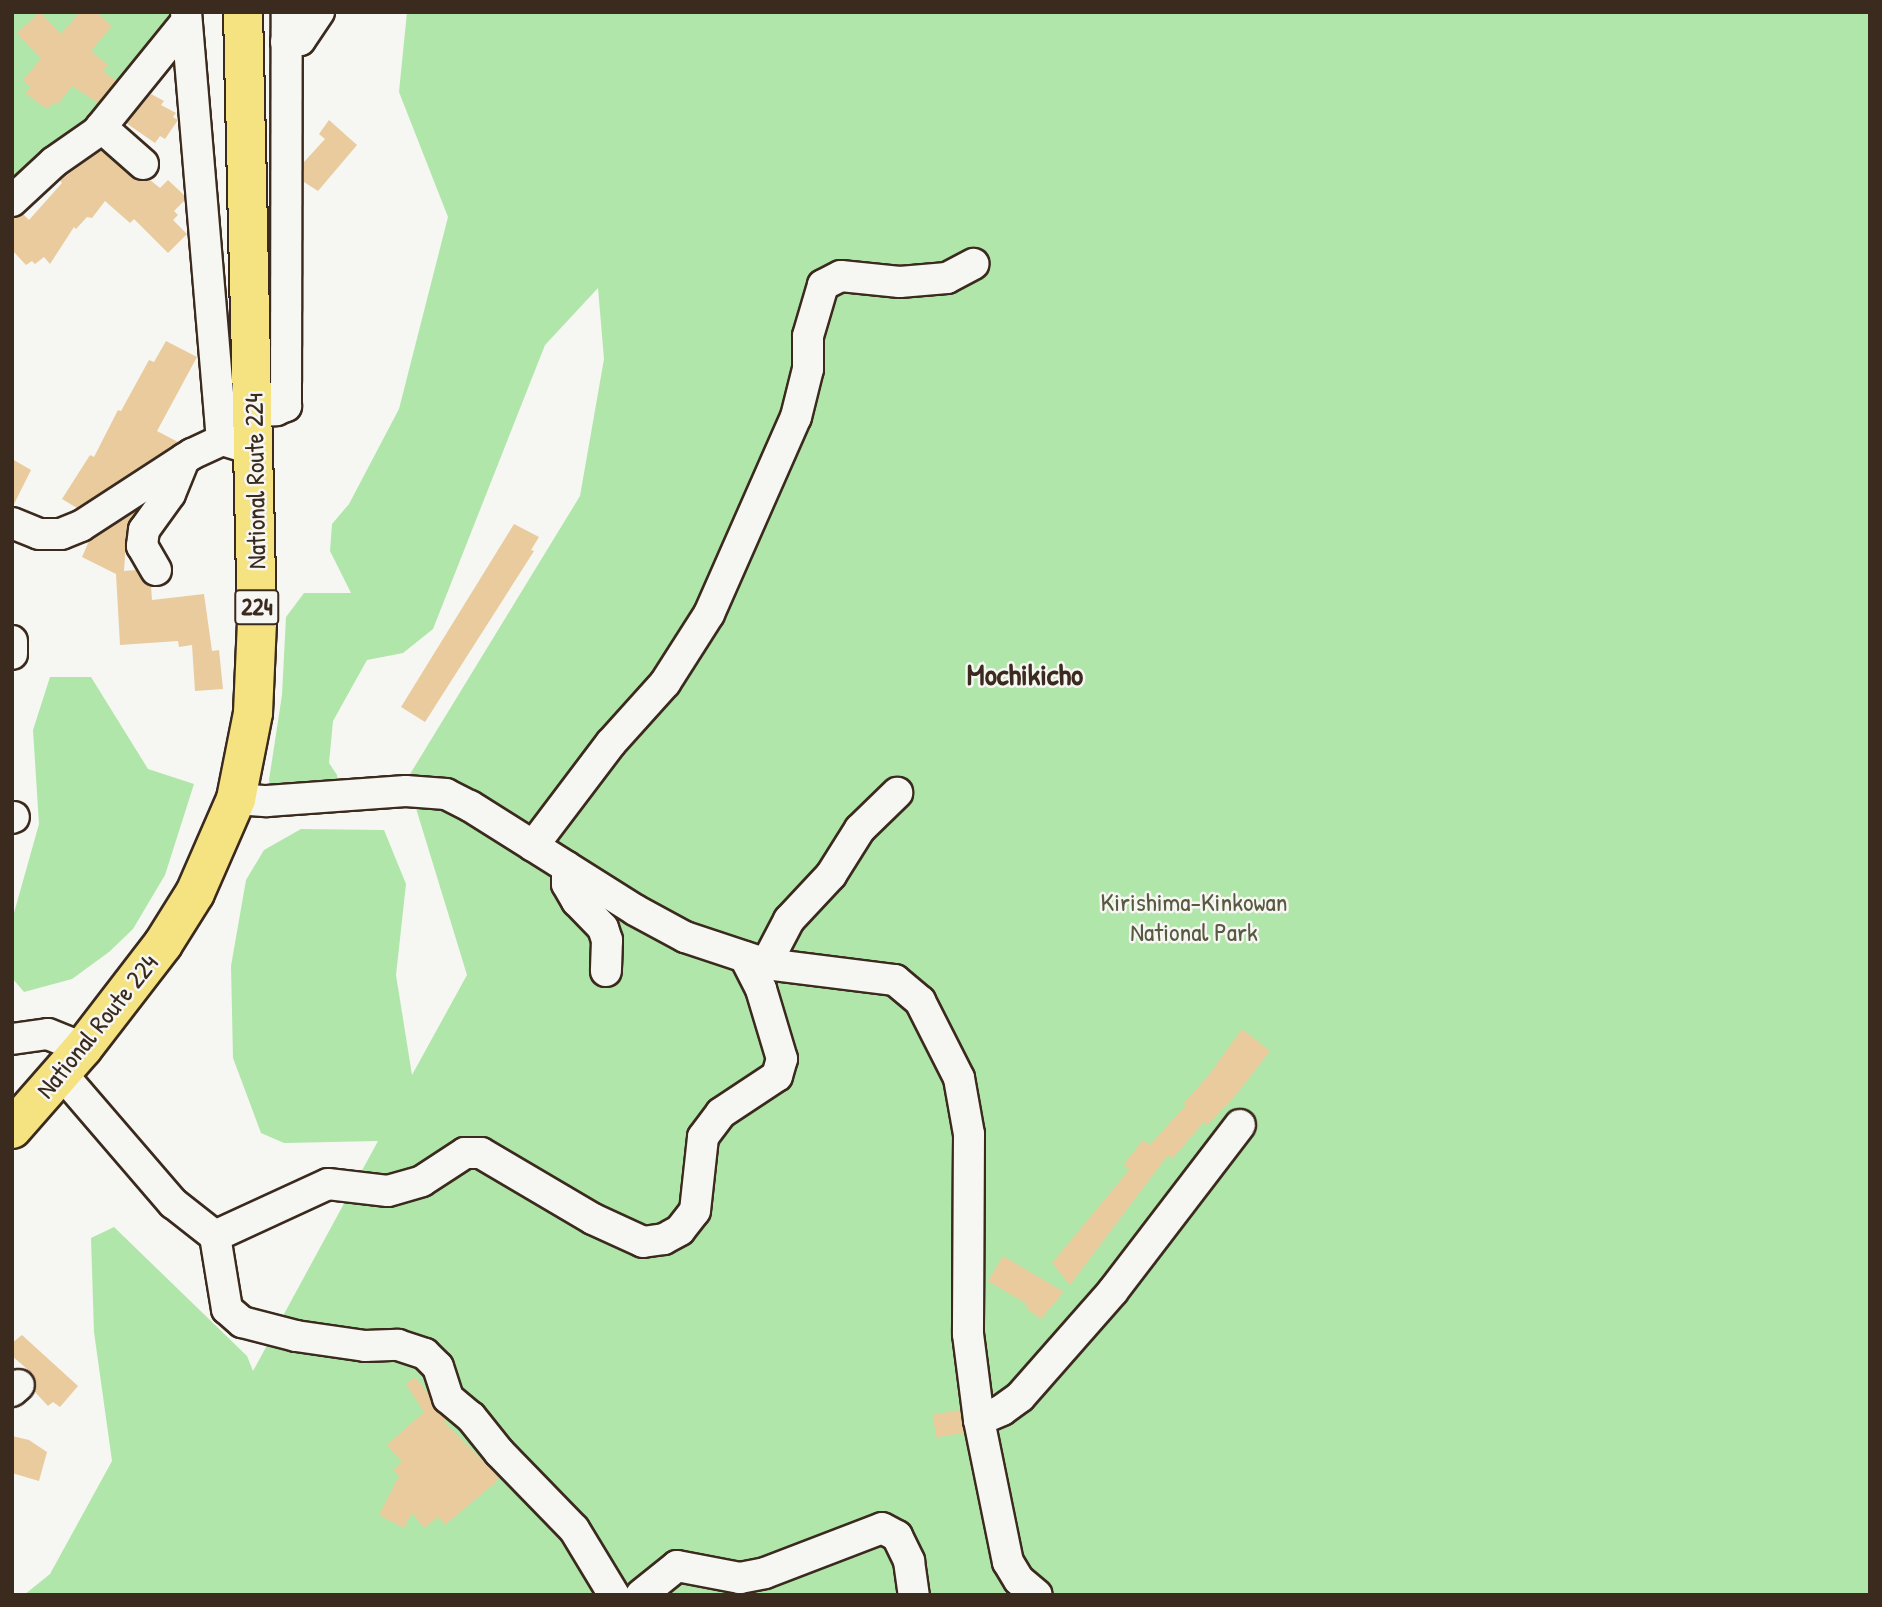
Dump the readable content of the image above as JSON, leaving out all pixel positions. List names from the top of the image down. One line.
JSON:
{"streets":{"highway":["National Route 224","224"]},"districts":["Mochikicho"],"parks":["Kirishima-Kinkowan National Park"]}
